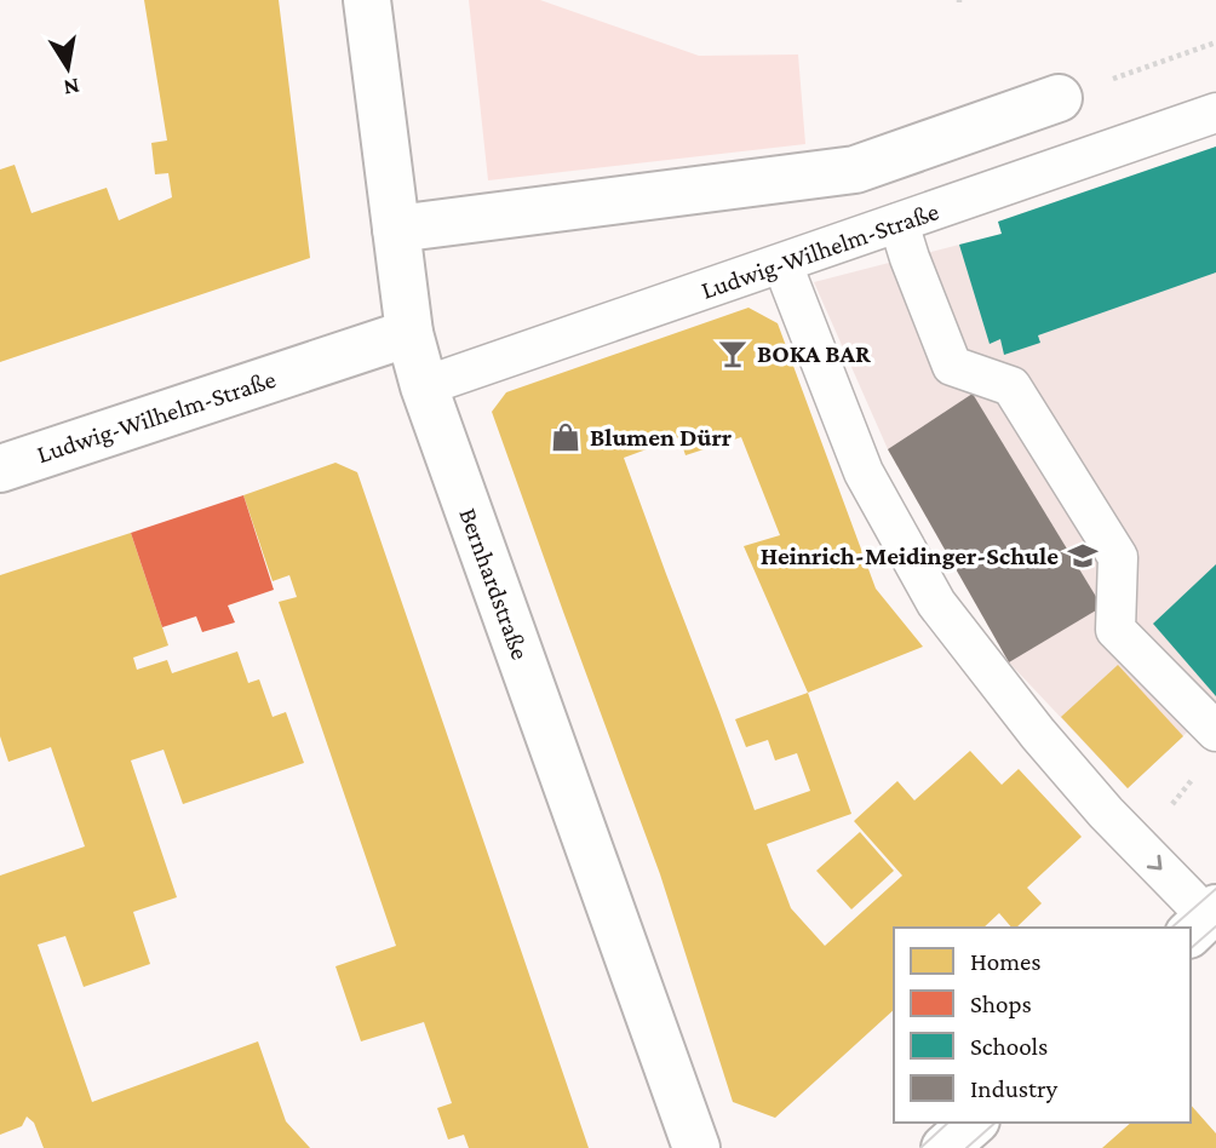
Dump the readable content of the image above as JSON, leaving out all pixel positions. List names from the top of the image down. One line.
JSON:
{"streets":{"street":["Ludwig-Wilhelm-Straße","Bernhardstraße"]},"crossings":[["Ludwig-Wilhelm-Straße","Bernhardstraße"]],"places":{"bar":["BOKA BAR"],"shop":["Blumen Dürr"],"school or university":["Heinrich-Meidinger-Schule"]},"legend":["Homes","Shops","Schools","Industry"],"north":"bottom"}
